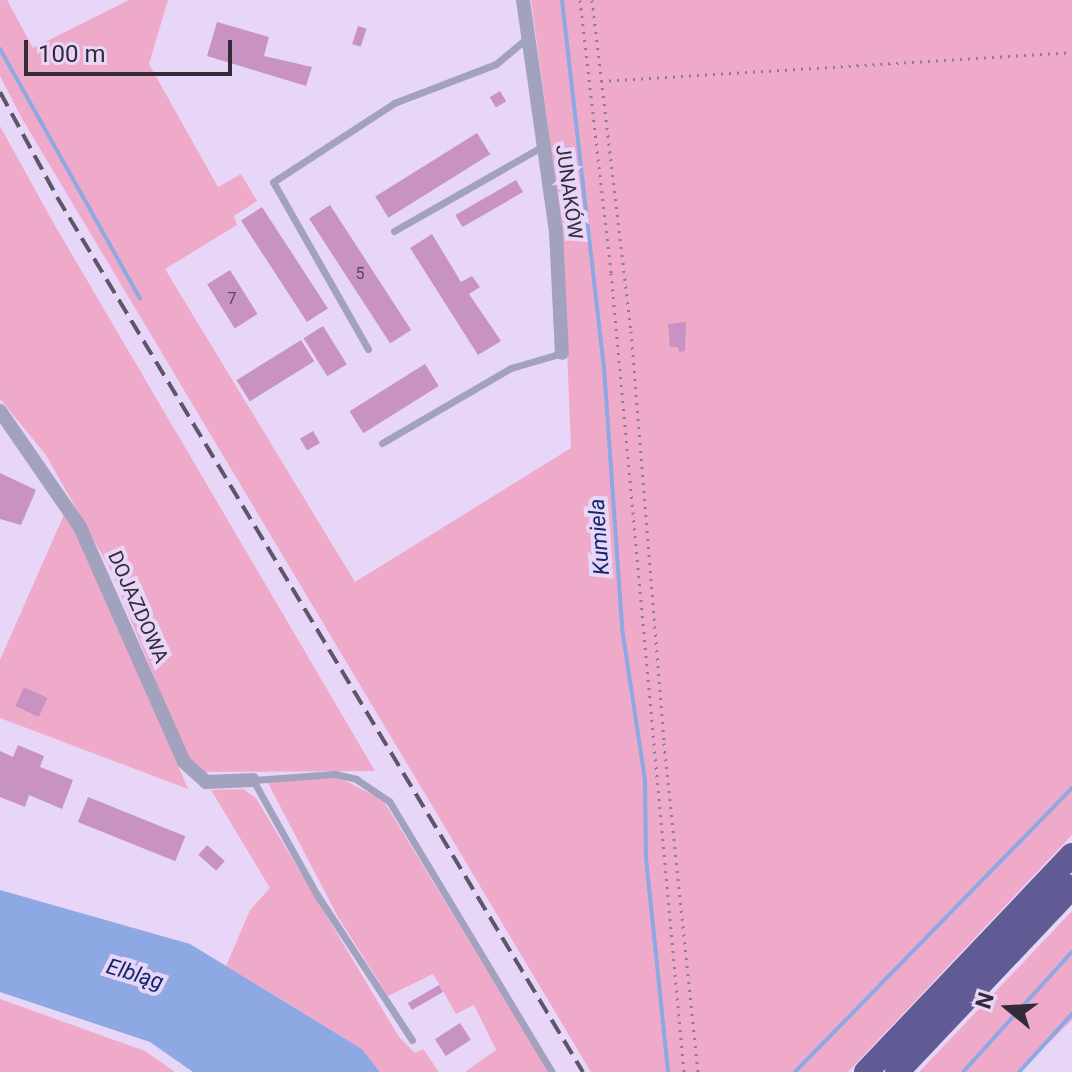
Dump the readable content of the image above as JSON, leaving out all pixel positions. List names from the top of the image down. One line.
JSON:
{"streets":{"street":["JUNAKÓW","DOJAZDOWA"]},"water":["Kumiela","Elbląg"],"house_numbers":["5","7"],"scale_bar":"100 m","north":"left"}
